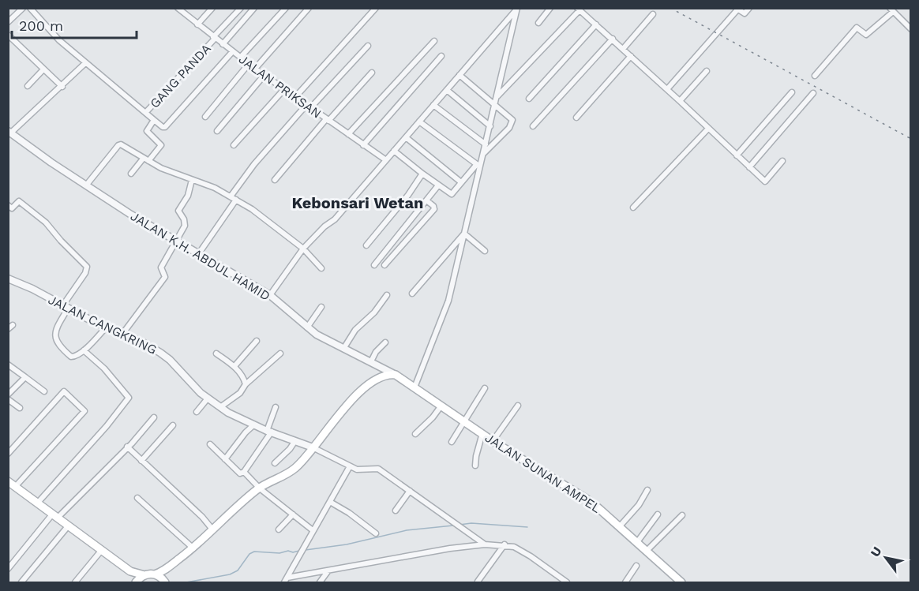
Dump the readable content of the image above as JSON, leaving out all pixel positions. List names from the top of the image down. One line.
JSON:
{"streets":{"main road":["JALAN SUNAN AMPEL"],"street":["GANG PANDA","JALAN PRIKSAN","JALAN K.H. ABDUL HAMID","JALAN CANGKRING"]},"crossings":[["GANG PANDA","JALAN PRIKSAN"],["JALAN K.H. ABDUL HAMID","JALAN SUNAN AMPEL"]],"districts":["Kebonsari Wetan"],"scale_bar":"200 m","north":"top left"}
